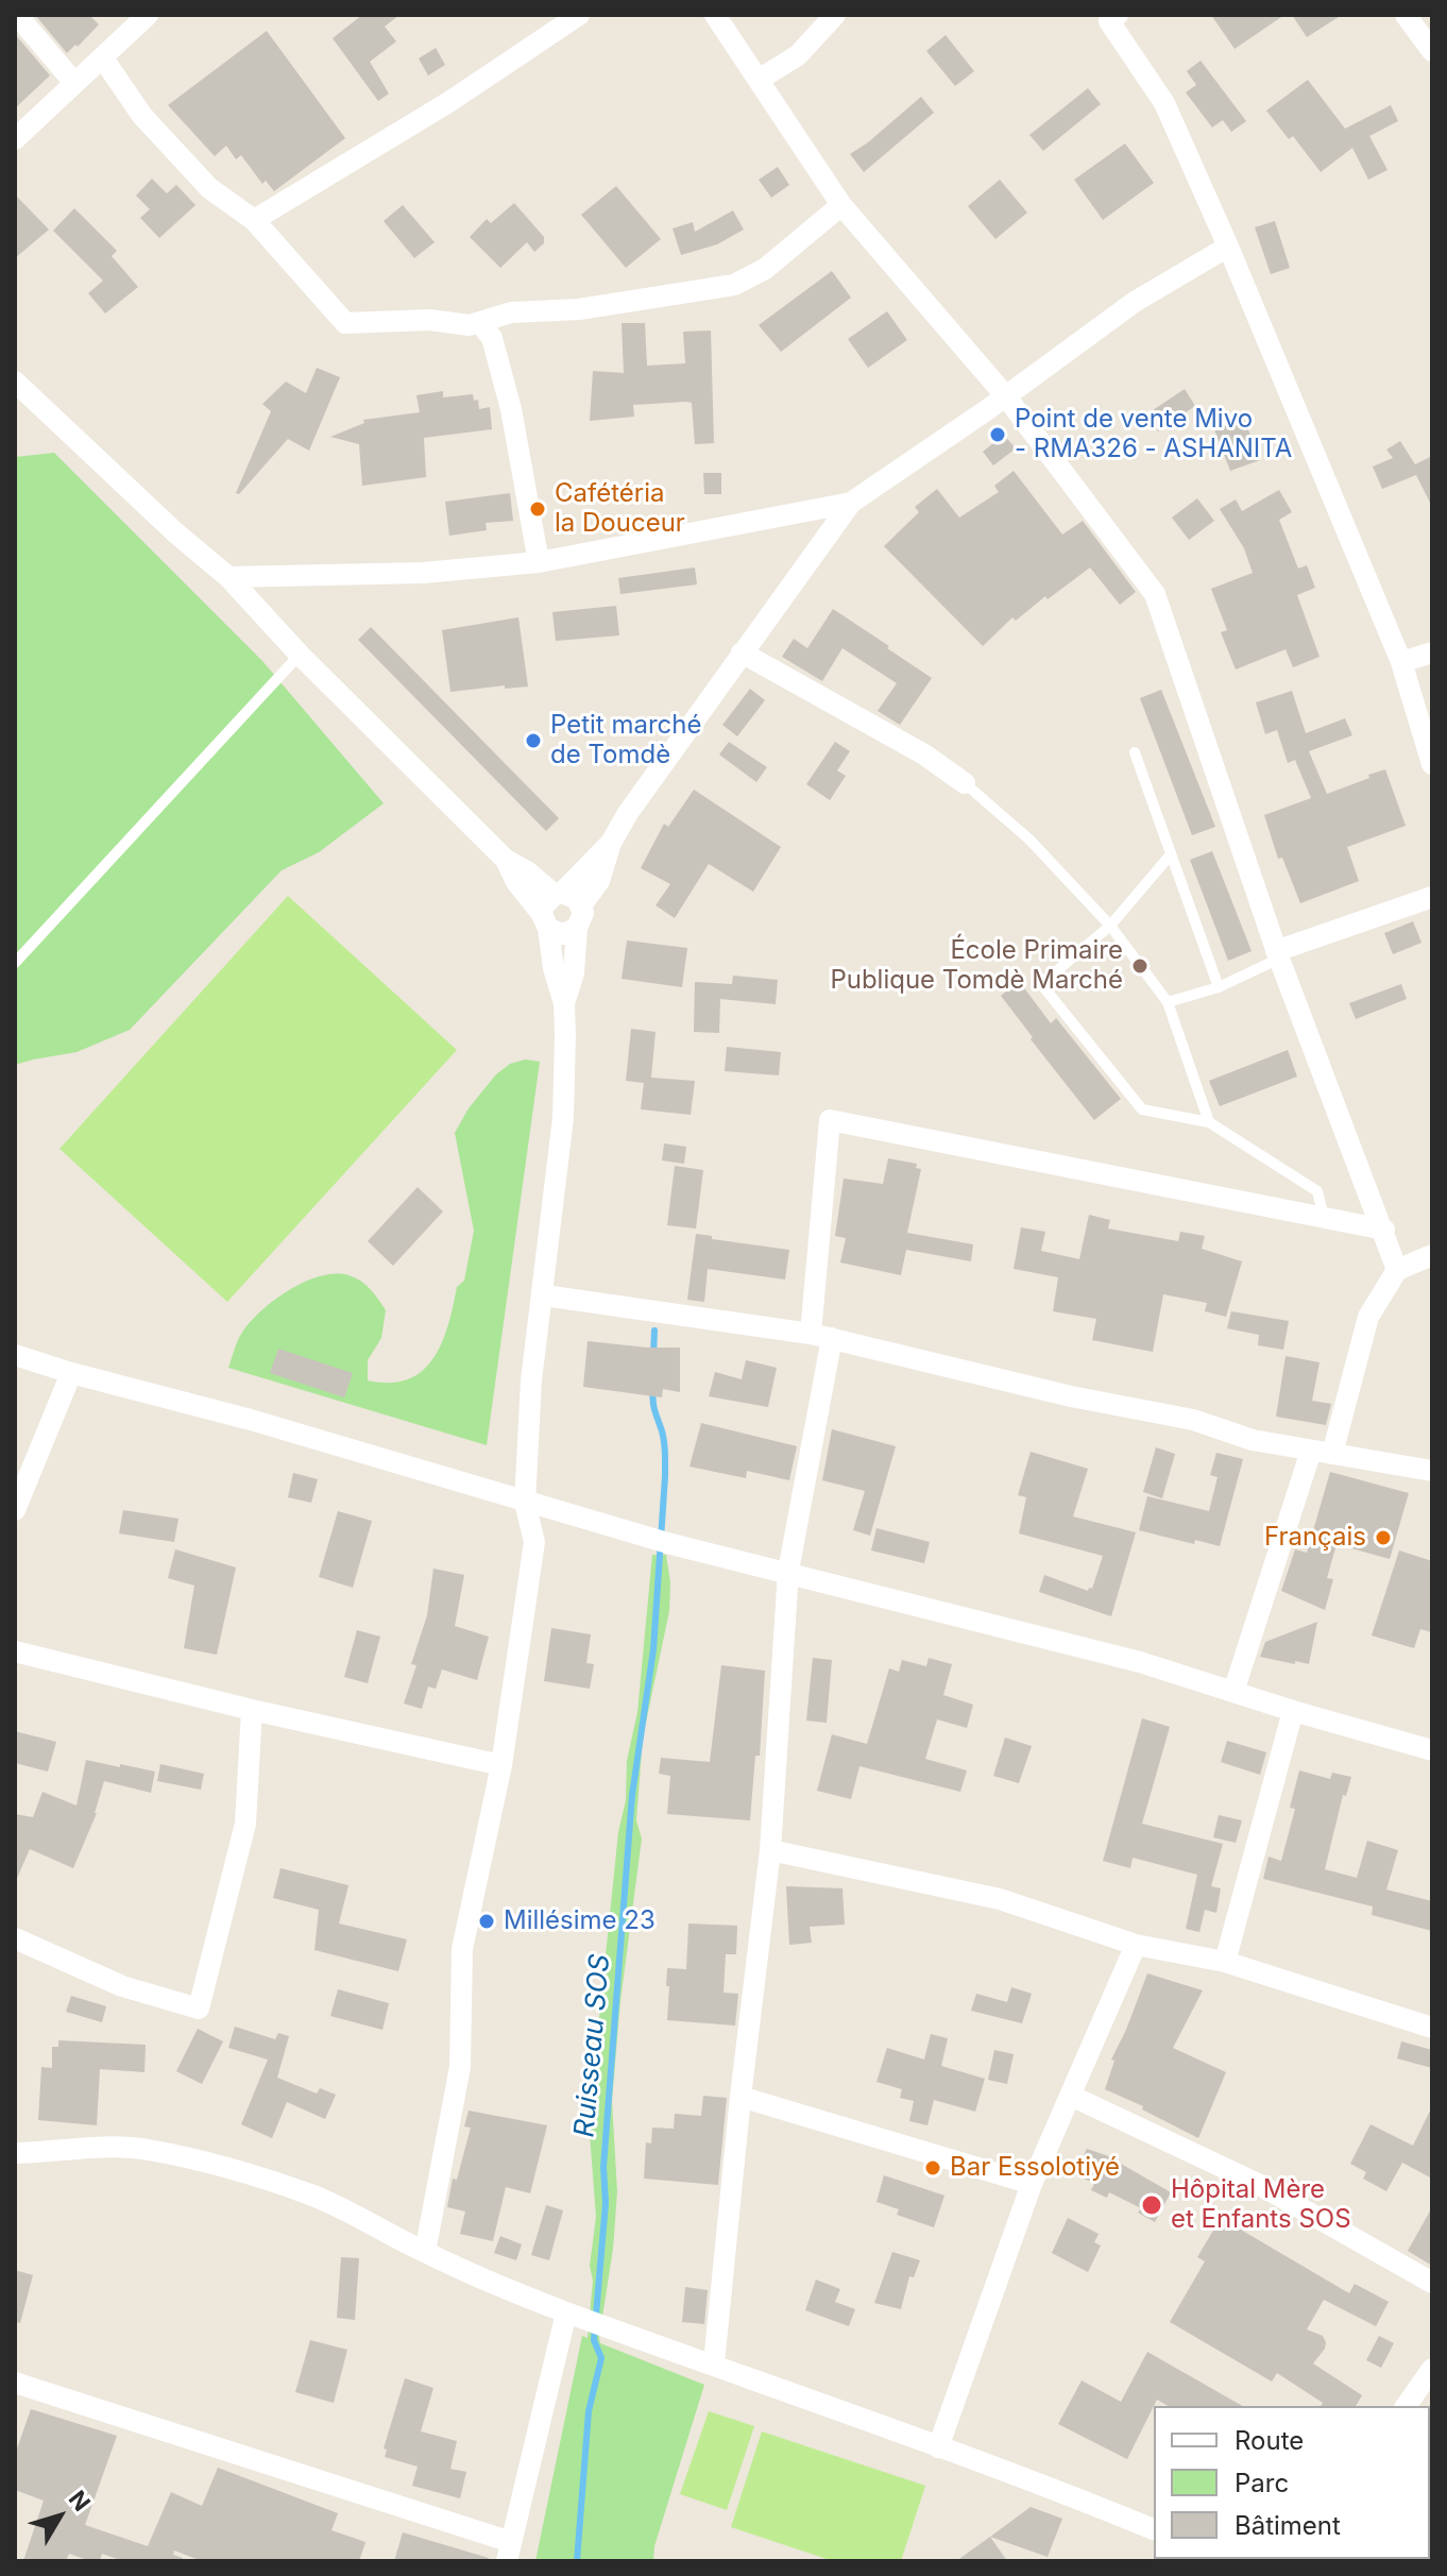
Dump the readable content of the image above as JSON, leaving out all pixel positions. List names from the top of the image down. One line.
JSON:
{"water":["Ruisseau SOS"],"places":["Point de vente Mivo - RMA326 - ASHANITA","Cafétéria la Douceur","Petit marché de Tomdè","École Primaire Publique Tomdè Marché","Français","Millésime 23","Bar Essolotiyé","Hôpital Mère et Enfants SOS"],"legend":["Route","Parc","Bâtiment"],"north":"top right"}
